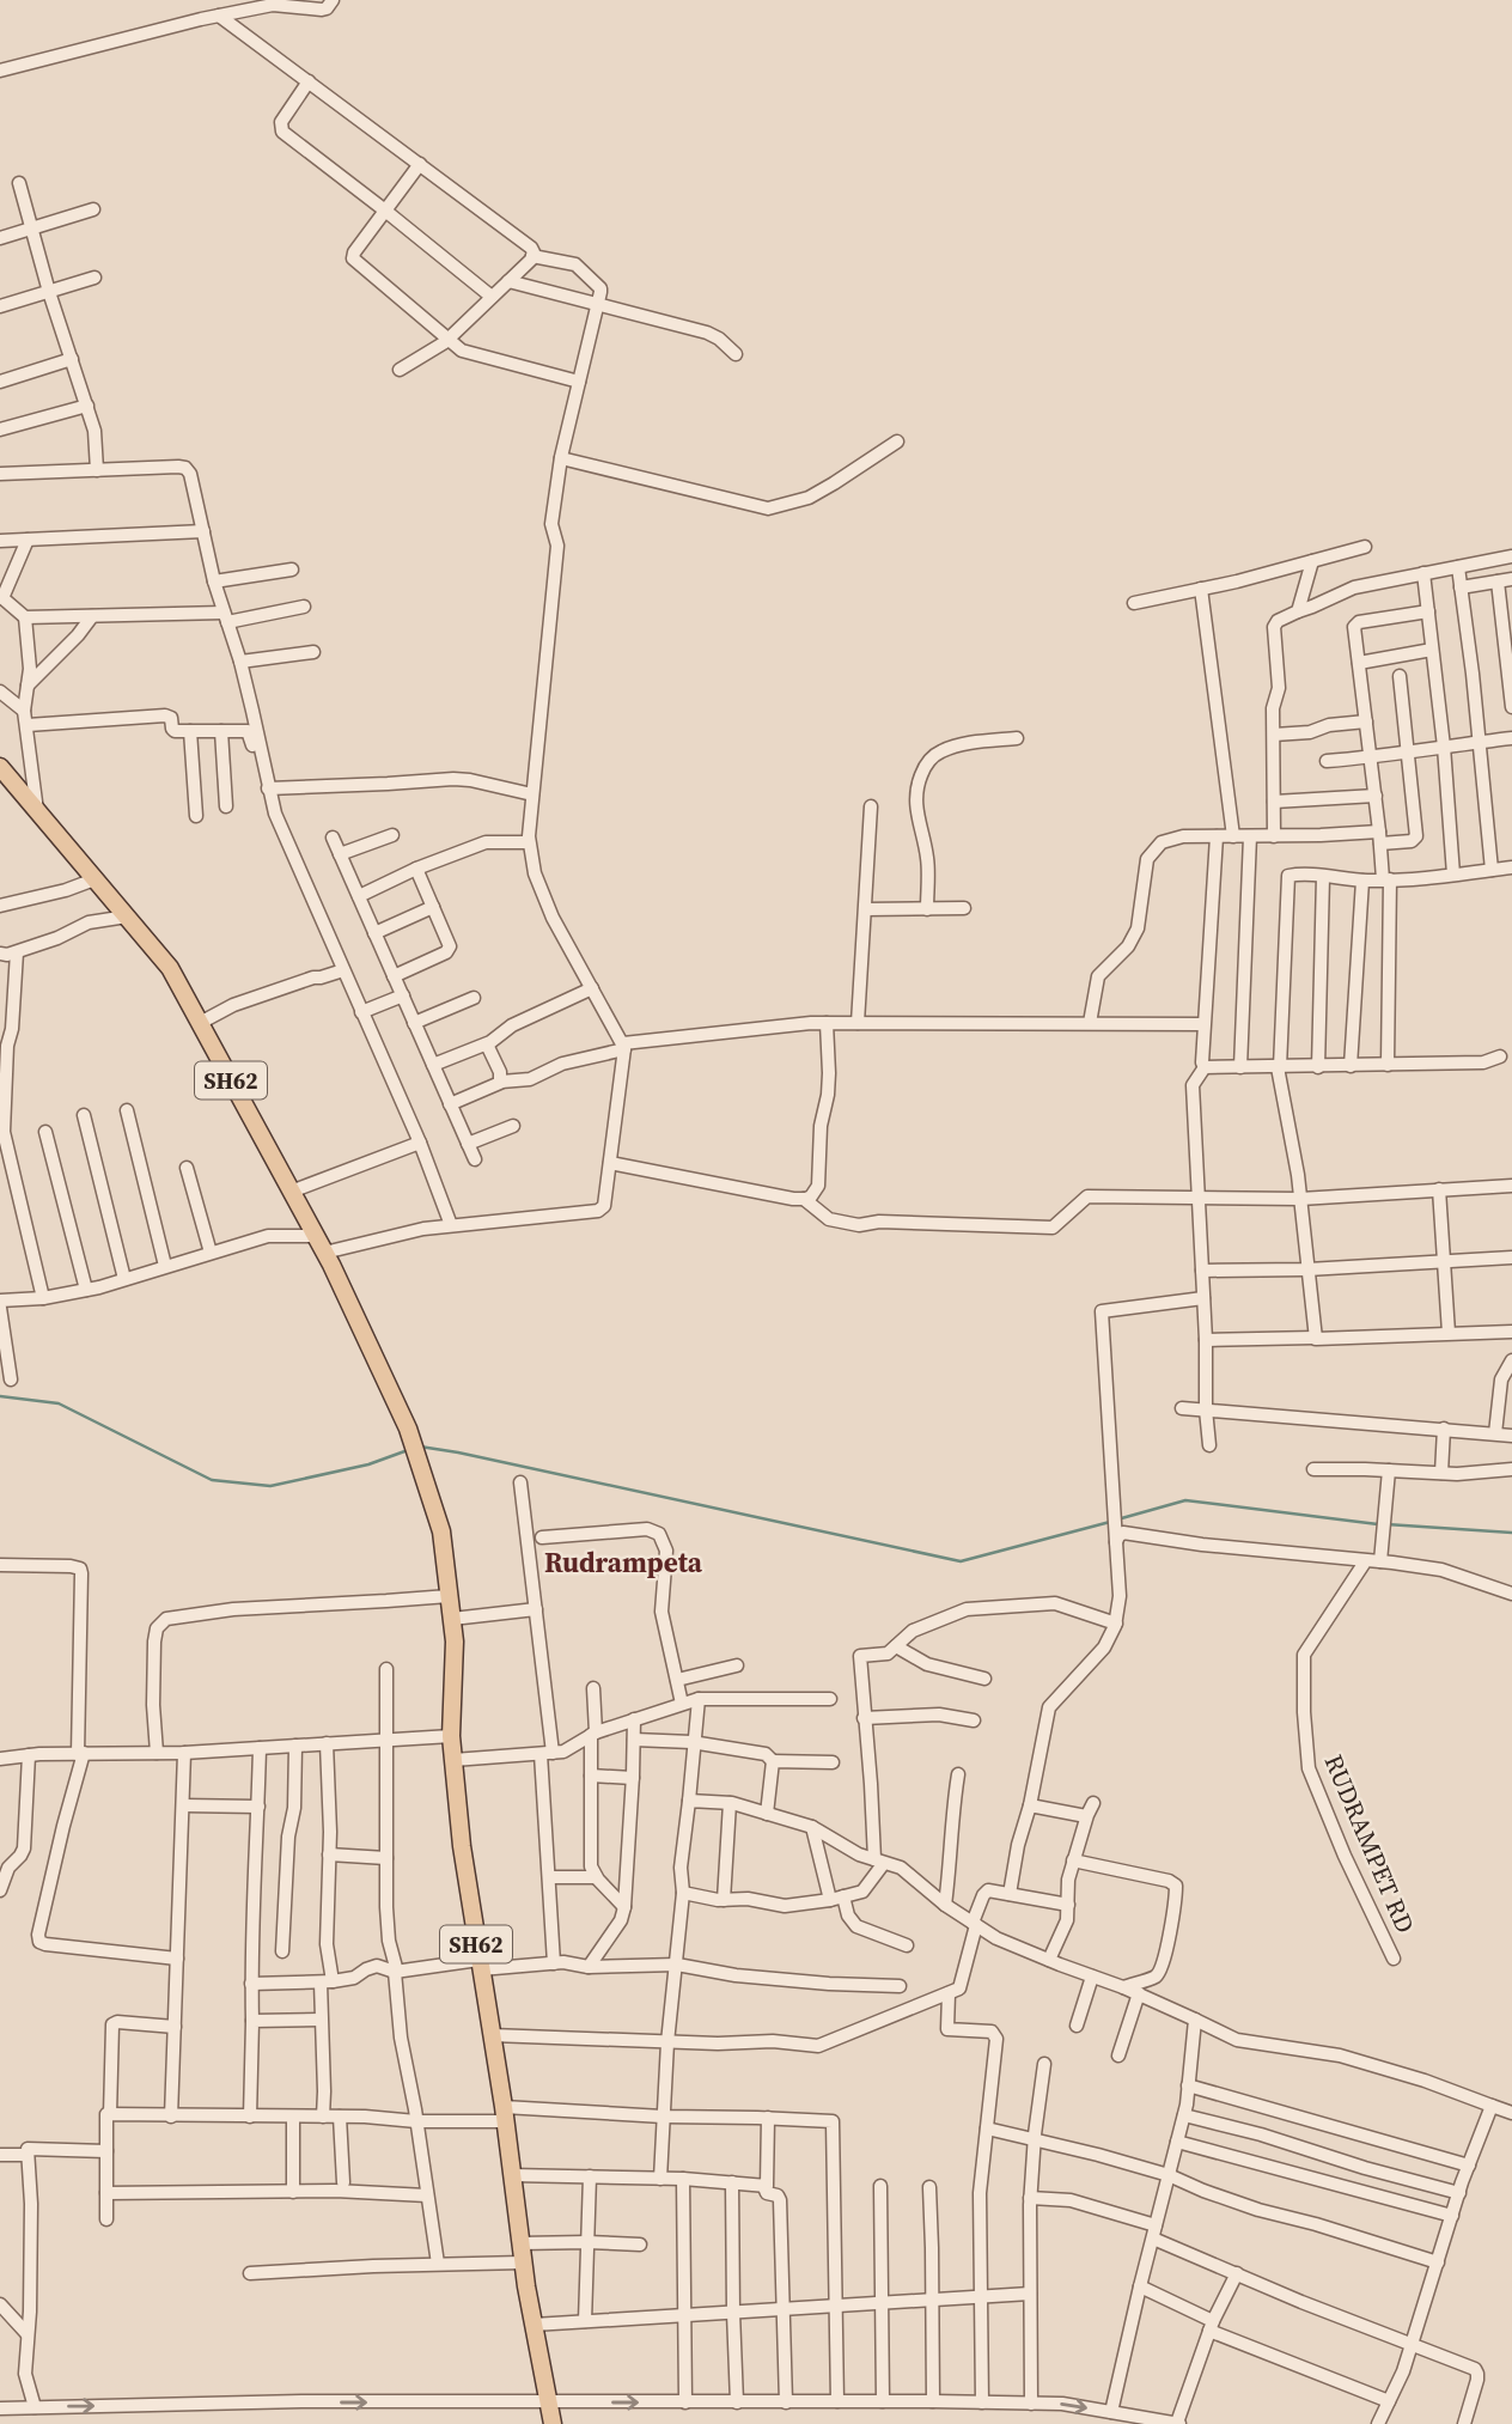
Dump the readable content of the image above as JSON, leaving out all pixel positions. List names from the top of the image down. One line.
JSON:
{"streets":{"main road":["SH62"],"street":["RUDRAMPET RD"]},"districts":["Rudrampeta"]}
